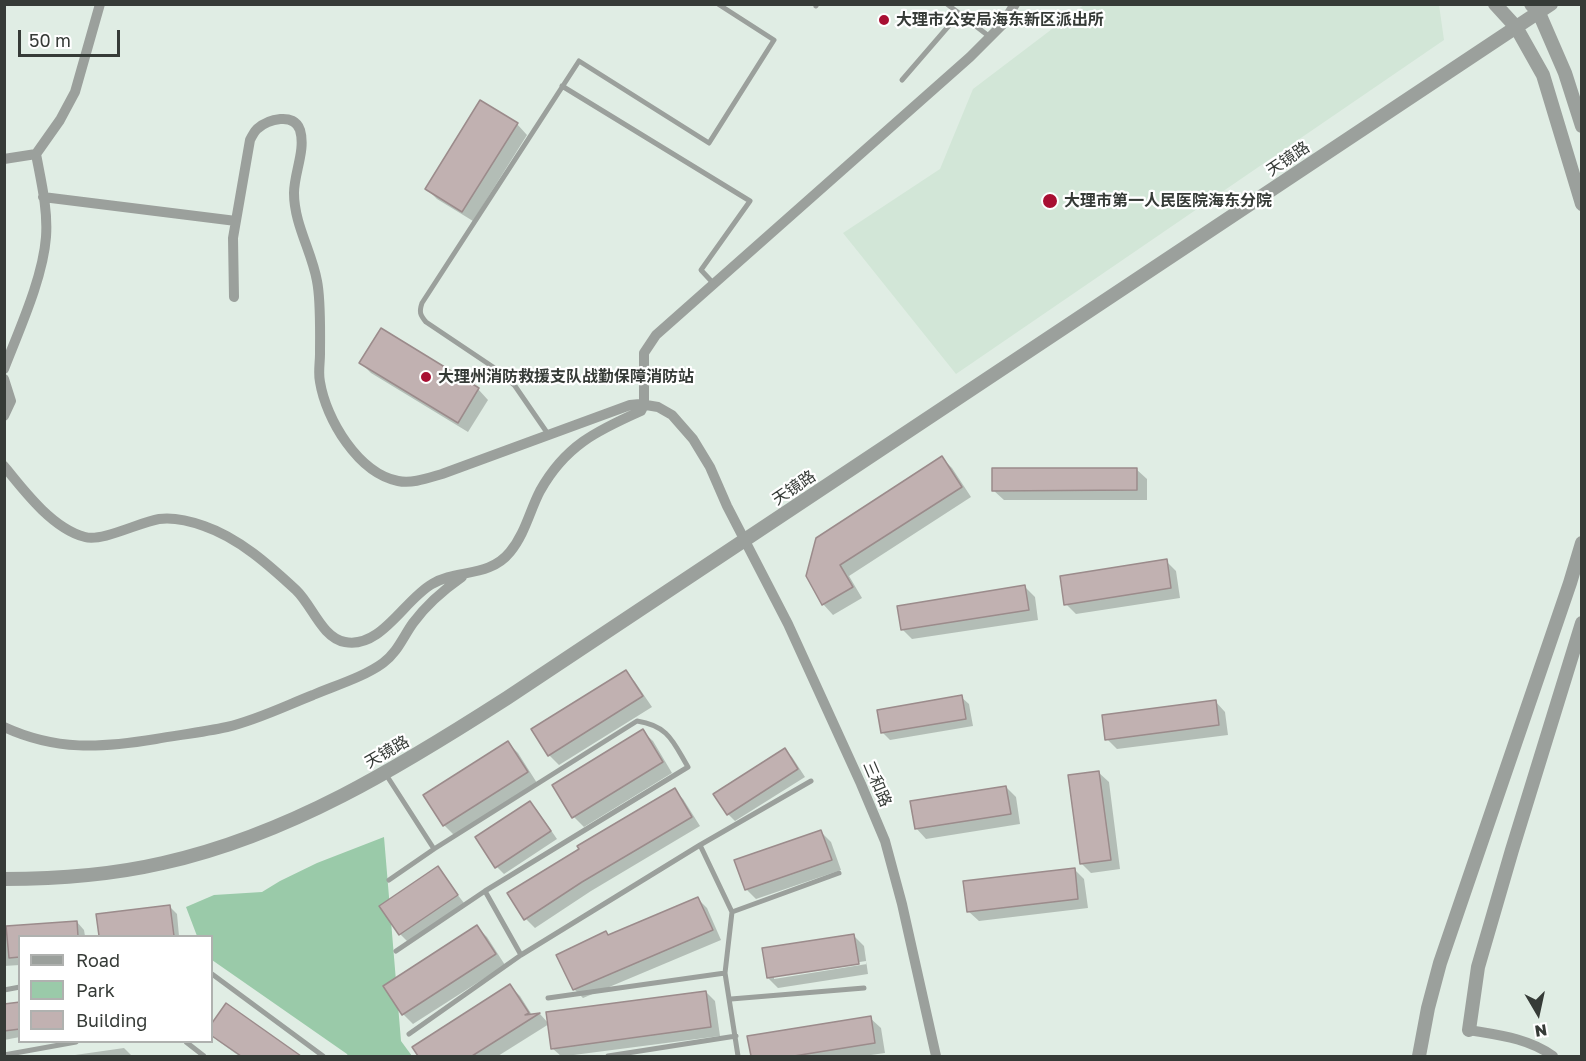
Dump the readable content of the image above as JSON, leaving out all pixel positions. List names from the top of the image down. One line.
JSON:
{"streets":{"street":["天镜路","三和路"]},"crossings":[["天镜路","三和路"]],"places":["大理市公安局海东新区派出所","大理市第一人民医院海东分院","大理州消防救援支队战勤保障消防站"],"legend":["Road","Park","Building"],"scale_bar":"50 m","north":"bottom"}
